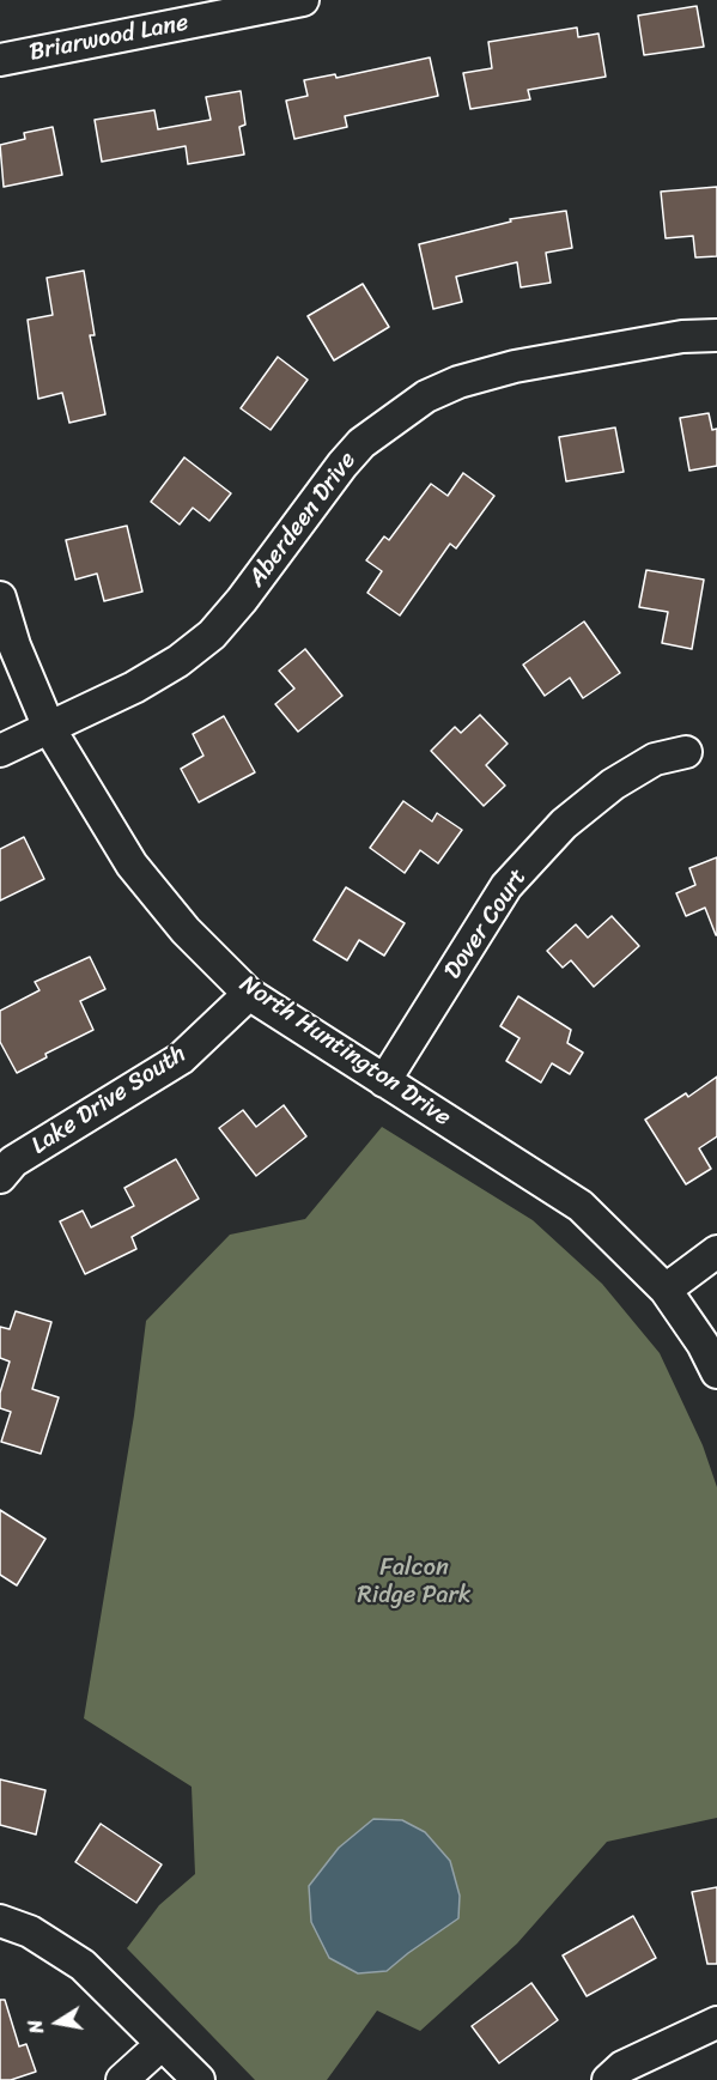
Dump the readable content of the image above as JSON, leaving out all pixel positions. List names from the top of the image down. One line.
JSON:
{"streets":{"street":["Briarwood Lane","Aberdeen Drive","Dover Court","North Huntington Drive","Lake Drive South"]},"crossings":[["Aberdeen Drive","North Huntington Drive"],["Dover Court","North Huntington Drive"],["North Huntington Drive","Lake Drive South"]],"parks":["Falcon Ridge Park"],"north":"left"}
